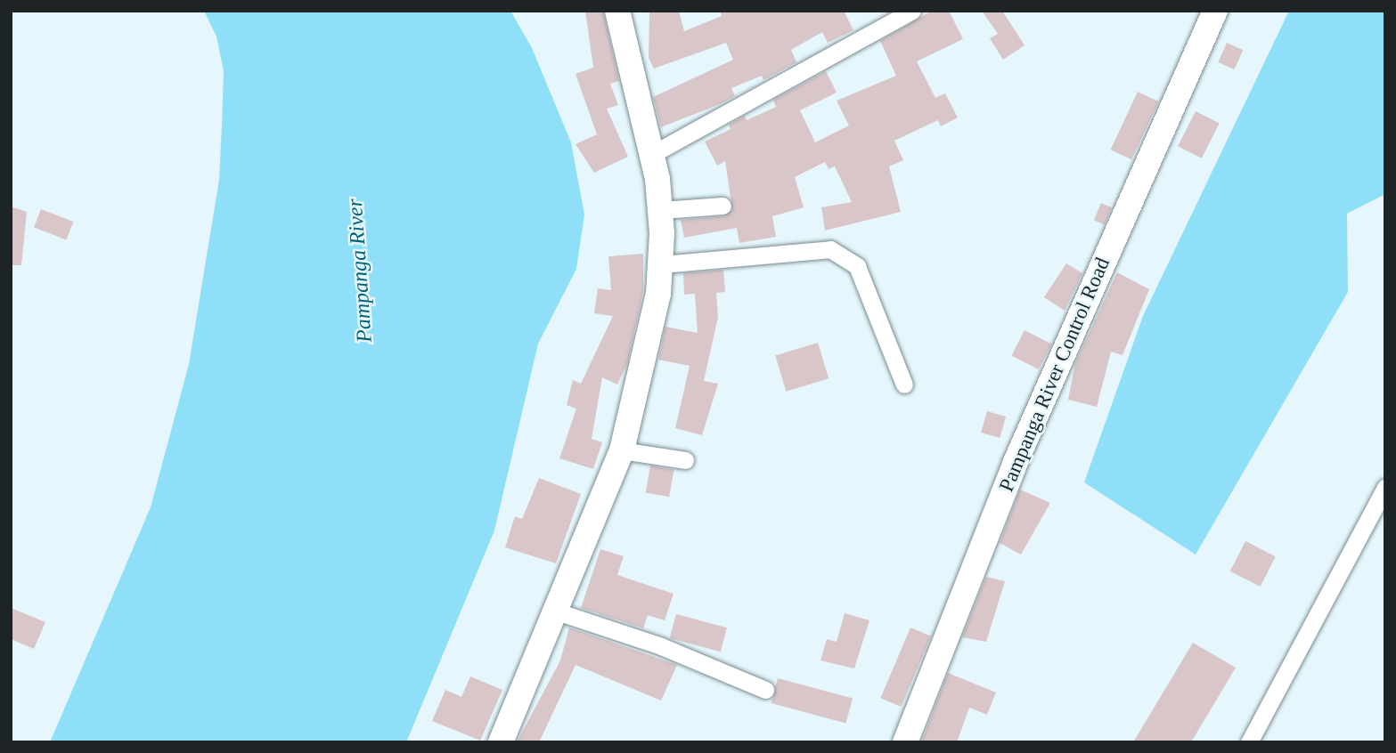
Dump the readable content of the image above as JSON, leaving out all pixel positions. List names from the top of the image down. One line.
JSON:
{"streets":{"street":["Pampanga River Control Road"]},"water":["Pampanga River"]}
